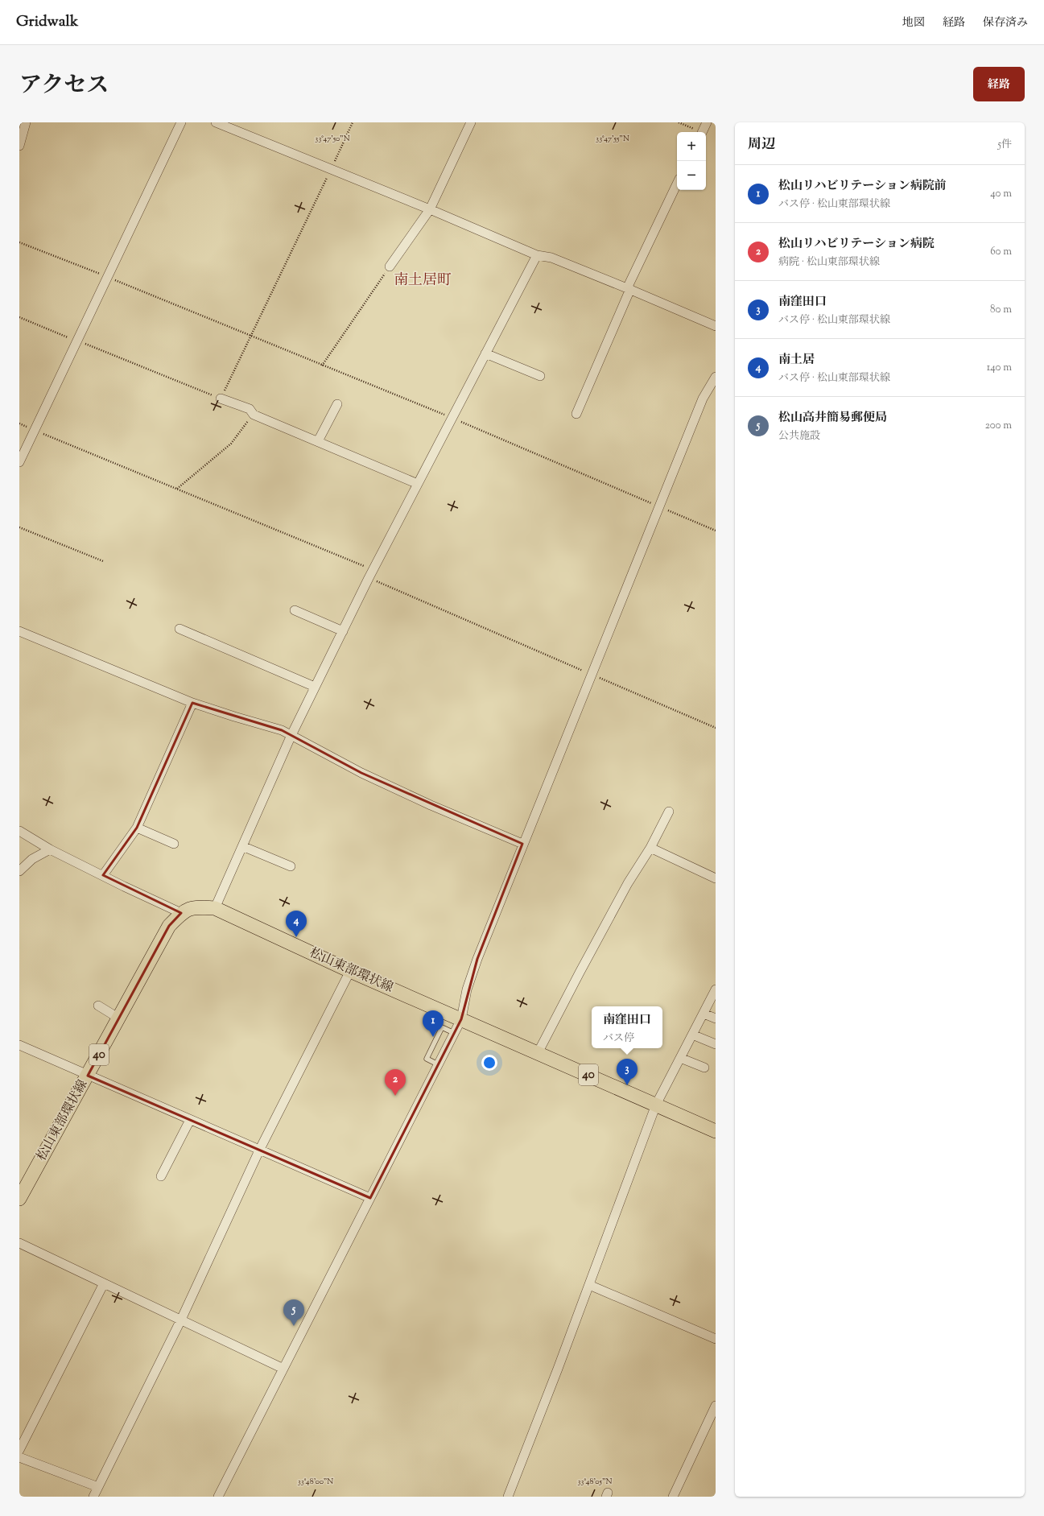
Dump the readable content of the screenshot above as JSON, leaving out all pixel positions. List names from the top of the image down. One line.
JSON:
{"streets":{"main road":["松山東部環状線","40"]},"districts":["南土居町"],"page":{"header":"Gridwalk","nav":["地図","経路","保存済み"],"title":"アクセス","buttons":"経路","heading":["周辺","5件"],"map_buttons":["+","−"],"list":[{"mark":"1","name":"松山リハビリテーション病院前","note":"バス停 · 松山東部環状線","value":"40 m"},{"mark":"2","name":"松山リハビリテーション病院","note":"病院 · 松山東部環状線","value":"60 m"},{"mark":"3","name":"南窪田口","note":"バス停 · 松山東部環状線","value":"80 m"},{"mark":"4","name":"南土居","note":"バス停 · 松山東部環状線","value":"140 m"},{"mark":"5","name":"松山高井簡易郵便局","note":"公共施設","value":"200 m"}],"pins":["4","1","3","2","5"],"popup":["南窪田口","バス停"]},"coordinates":["33°47'50\"N","33°47'55\"N","33°48'00\"N","33°48'05\"N"]}
